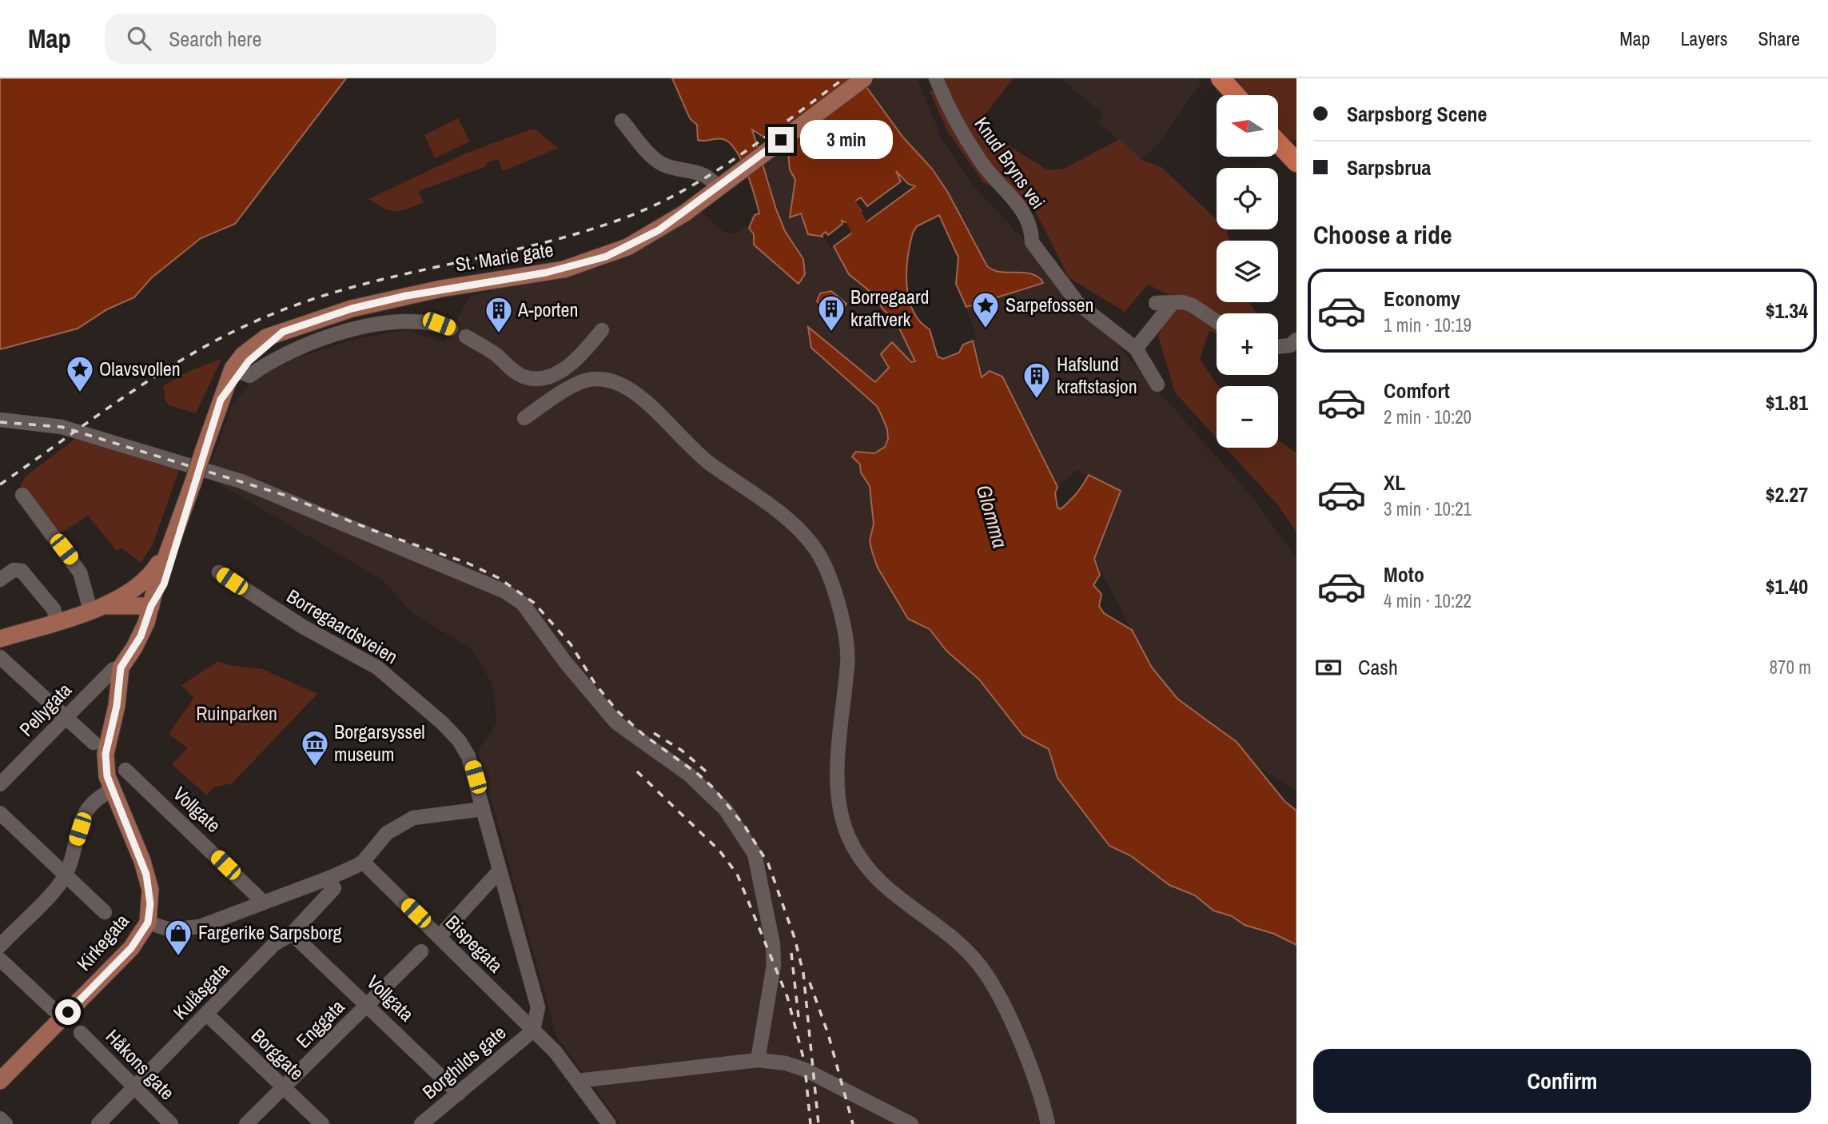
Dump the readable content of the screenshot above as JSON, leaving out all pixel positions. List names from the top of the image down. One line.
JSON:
{"streets":{"main road":["St. Marie gate","Kirkegata"],"street":["Knud Bryns vei","Borregaardsveien","Pellygata","Vollgate","Bispegata","Kulåsgata","Vollgata","Enggata","Borggate","Borghilds gate","Håkons gate"]},"crossings":[["St. Marie gate","Pellygata"],["St. Marie gate","Kirkegata"],["Borregaardsveien","Bispegata"],["Borregaardsveien","Borghilds gate"],["Vollgate","Kirkegata"],["Kirkegata","Bispegata"],["Bispegata","Borghilds gate"],["Kulåsgata","Vollgata"],["Kulåsgata","Borggate"],["Kulåsgata","Håkons gate"],["Vollgata","Enggata"],["Vollgata","Borghilds gate"],["Enggata","Borggate"]],"water":["Glomma"],"parks":["Ruinparken"],"places":{"place":["Sarpefossen","Olavsvollen"],"building":["Borregaard kraftverk","A-porten","Hafslund kraftstasjon"],"museum":["Borgarsyssel museum"],"shop":["Fargerike Sarpsborg"]},"north":"left","page":{"header":"Map","search":"Search here","nav":["Map","Layers","Share"],"banner":["Sarpsborg Scene","Sarpsbrua"],"map_buttons":["+","−"],"bubble":"3 min","heading":"Choose a ride","list":[{"name":"Economy","note":"1 min · 10:19","value":"$1.34"},{"name":"Comfort","note":"2 min · 10:20","value":"$1.81"},{"name":"XL","note":"3 min · 10:21","value":"$2.27"},{"name":"Moto","note":"4 min · 10:22","value":"$1.40"}],"pay":["Cash","870 m"],"buttons":"Confirm"}}
